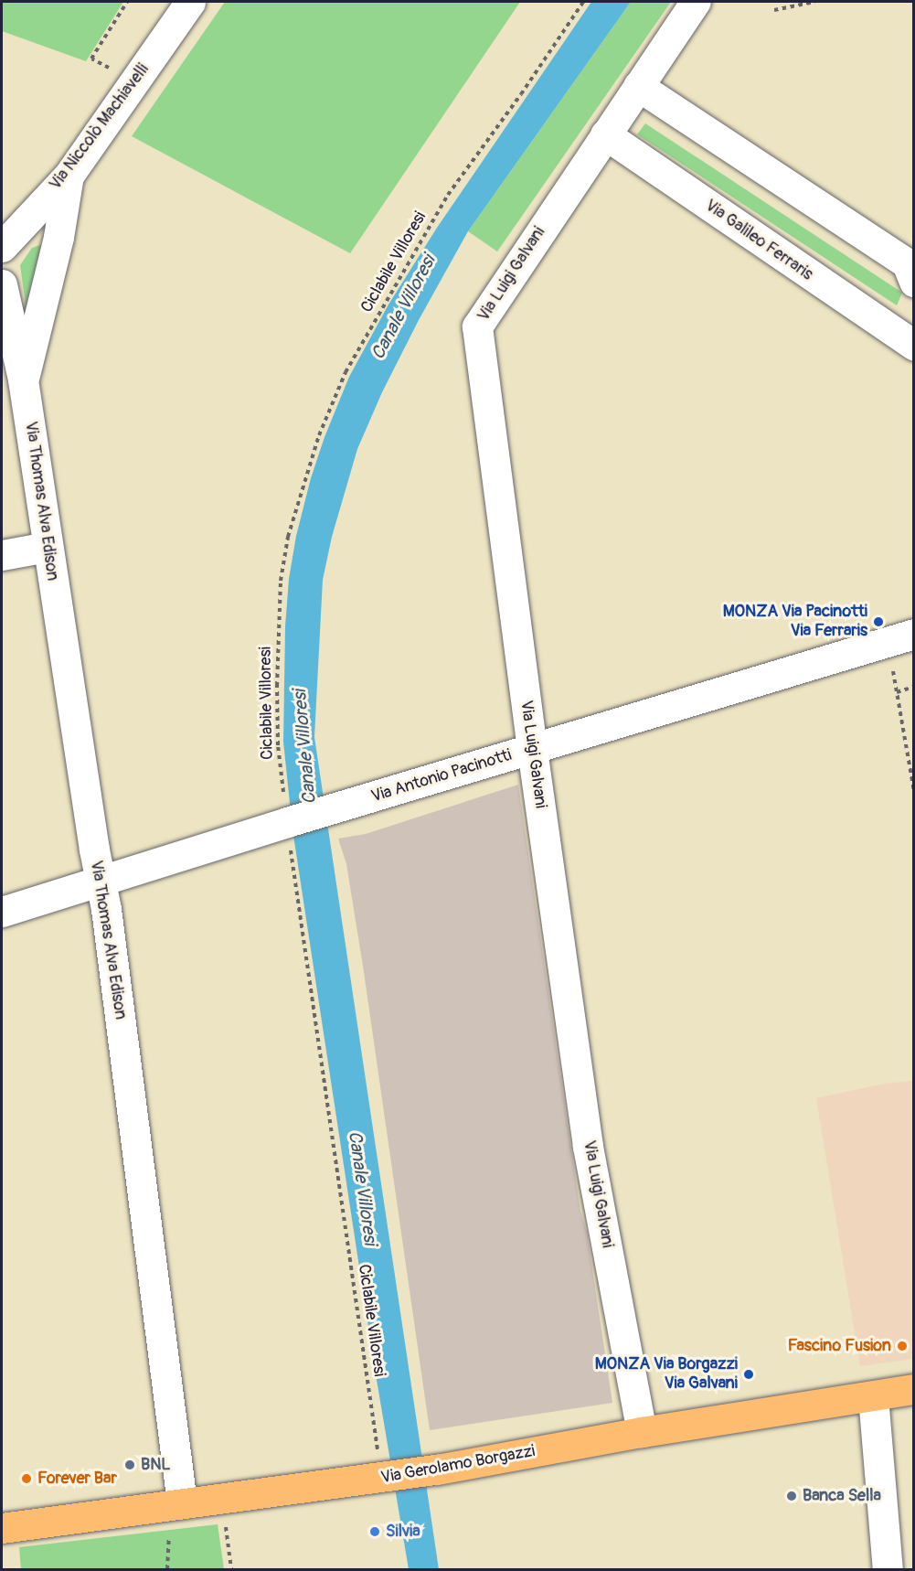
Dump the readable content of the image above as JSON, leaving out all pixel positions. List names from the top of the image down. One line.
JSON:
{"streets":{"main road":["Via Gerolamo Borgazzi"],"street":["Via Niccolò Machiavelli","Via Galileo Ferraris","Via Luigi Galvani","Via Thomas Alva Edison","Via Antonio Pacinotti"],"path":["Ciclabile Villoresi"]},"crossings":[["Via Niccolò Machiavelli","Via Thomas Alva Edison"],["Via Galileo Ferraris","Via Luigi Galvani"],["Ciclabile Villoresi","Via Antonio Pacinotti"],["Ciclabile Villoresi","Via Gerolamo Borgazzi"],["Via Luigi Galvani","Via Antonio Pacinotti"],["Via Luigi Galvani","Via Gerolamo Borgazzi"],["Via Thomas Alva Edison","Via Antonio Pacinotti"],["Via Thomas Alva Edison","Via Gerolamo Borgazzi"]],"water":["Canale Villoresi"],"places":["MONZA Via Pacinotti Via Ferraris","Fascino Fusion","MONZA Via Borgazzi Via Galvani","BNL","Forever Bar","Banca Sella","Silvia"]}
